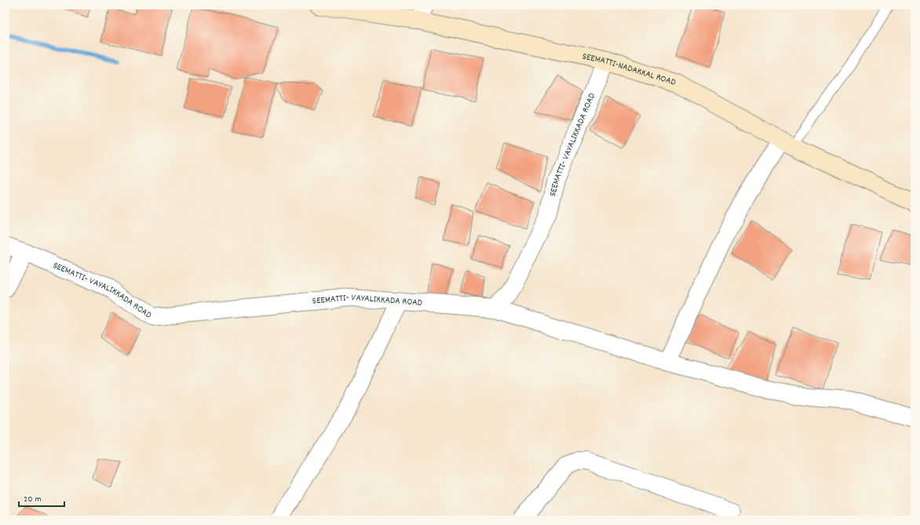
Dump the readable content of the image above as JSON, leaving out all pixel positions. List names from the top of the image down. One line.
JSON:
{"streets":{"street":["SEEMATTI-NADAKKAL ROAD","SEEMATTI- VAYALIKKADA ROAD"]},"crossings":[["SEEMATTI-NADAKKAL ROAD","SEEMATTI- VAYALIKKADA ROAD"]],"scale_bar":"20 m"}
